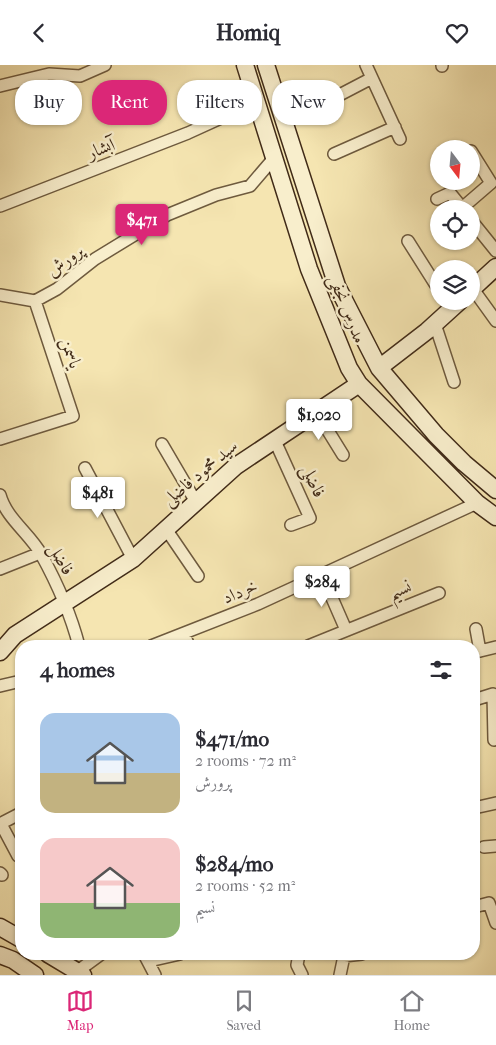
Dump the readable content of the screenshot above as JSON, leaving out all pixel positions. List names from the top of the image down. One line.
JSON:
{"streets":{"main road":["مدرس نجفی","سید محمود فاضلی"],"street":["آبشار","پرورش","یاسمن","فاضلی","فاضل","نسیم","خرداد"]},"crossings":[["پرورش","مدرس نجفی"],["پرورش","یاسمن"],["مدرس نجفی","سید محمود فاضلی"],["مدرس نجفی","خرداد"],["سید محمود فاضلی","فاضلی"],["سید محمود فاضلی","فاضل"]],"north":"bottom","page":{"header":"Homiq","chip":["Buy","Rent","Filters","New"],"price":["$471","$1,020","$481","$284"],"heading":"4 homes","list":[{"name":"$471/mo","note":"2 rooms · 72 m² · پرورش"},{"name":"$284/mo","note":"2 rooms · 52 m² · نسیم"}],"tabs":["Map","Saved","Home"]}}
